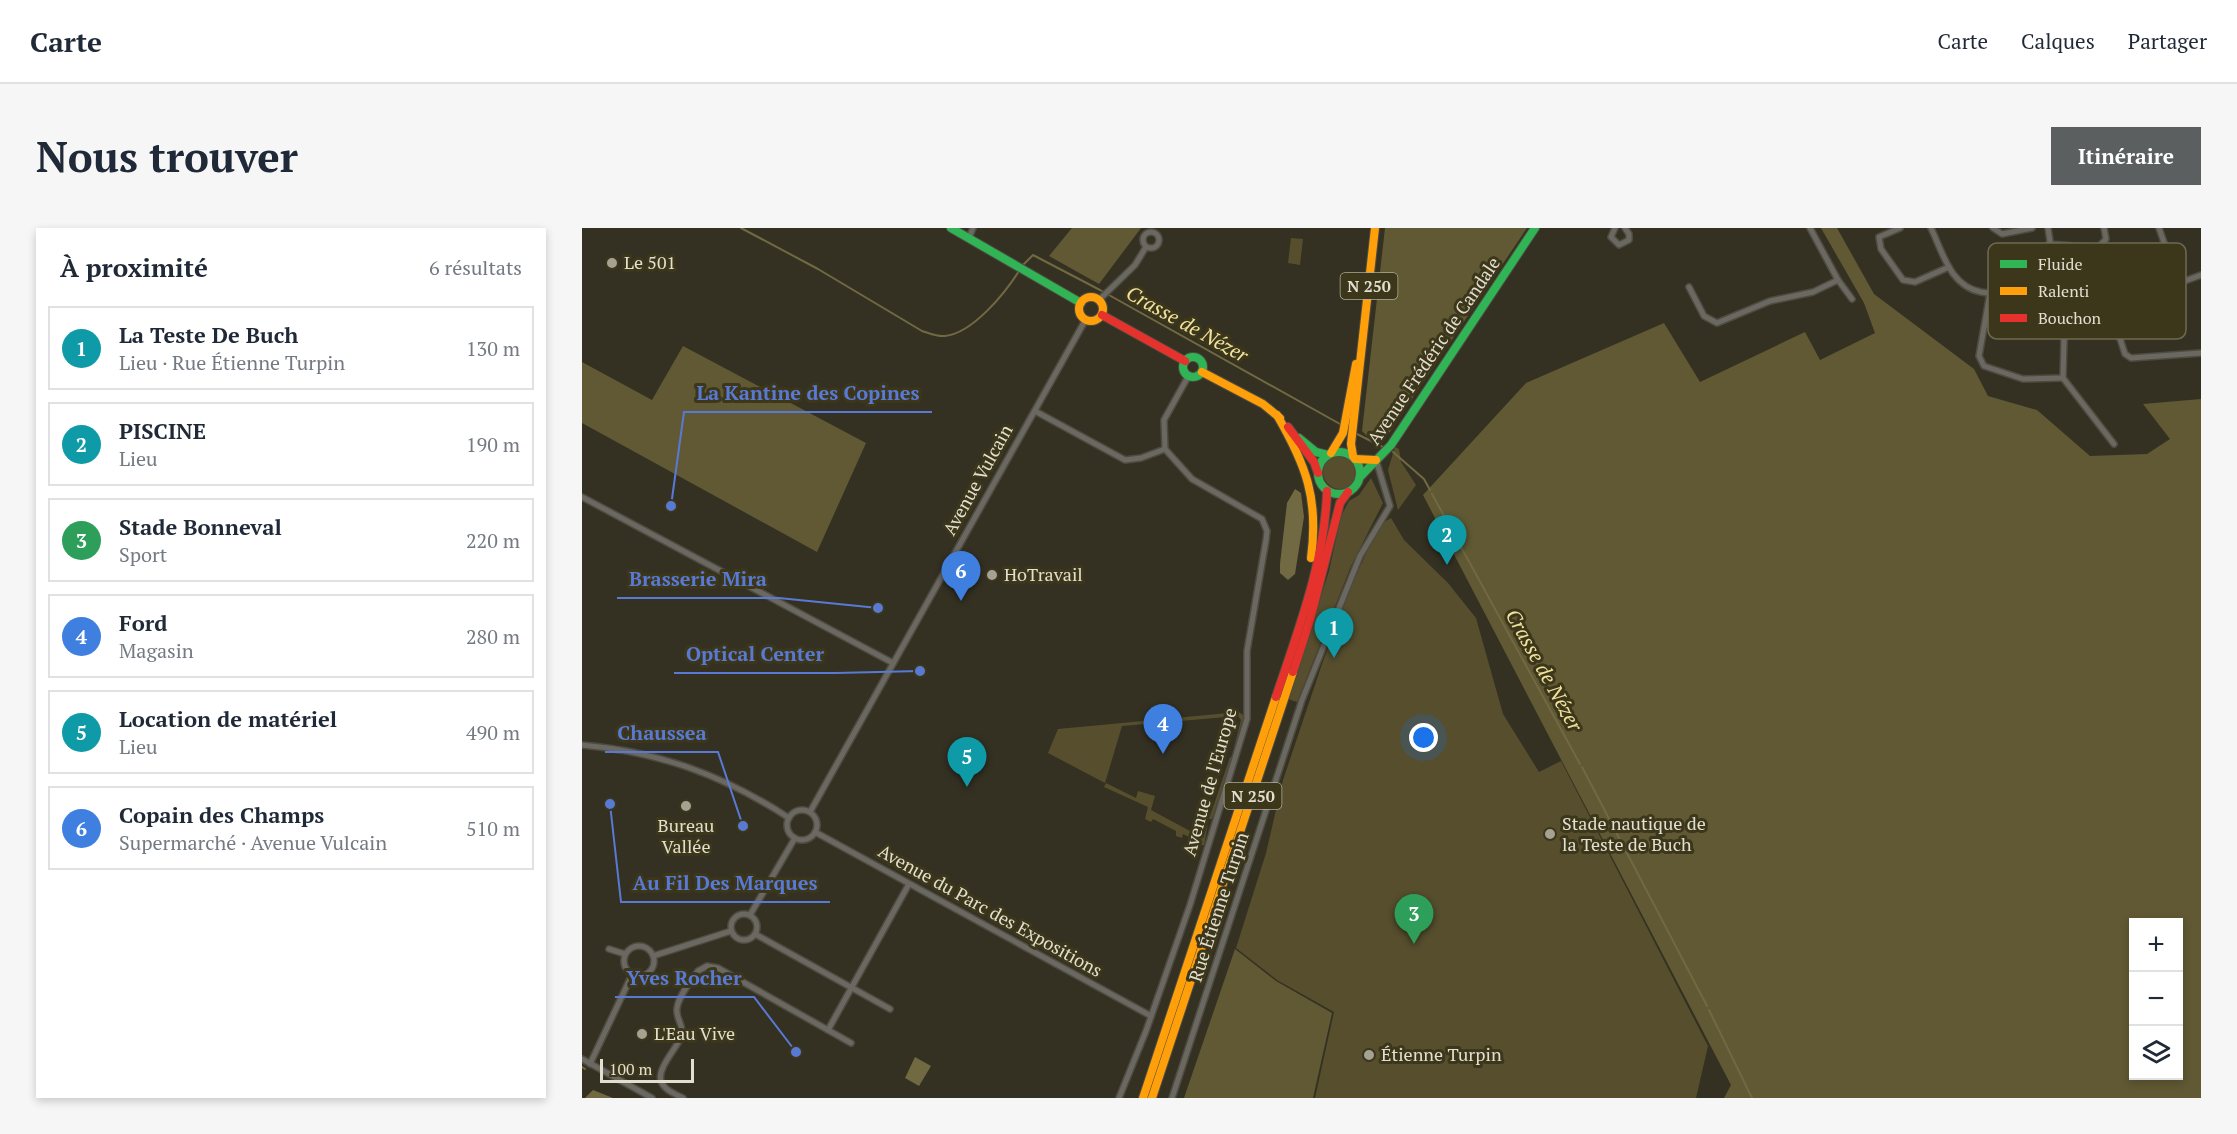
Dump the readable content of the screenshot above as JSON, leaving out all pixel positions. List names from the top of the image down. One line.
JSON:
{"streets":{"main road":["N 250","Avenue Frédéric de Candale"],"street":["Avenue Vulcain","Avenue de l'Europe","Rue Étienne Turpin","Avenue du Parc des Expositions"]},"crossings":[["N 250","Avenue Frédéric de Candale"],["Avenue Frédéric de Candale","Rue Étienne Turpin"],["Avenue Vulcain","Avenue du Parc des Expositions"],["Avenue de l'Europe","Avenue du Parc des Expositions"]],"water":["Crasse de Nézer"],"places":["Le 501","La Kantine des Copines","HoTravail","Brasserie Mira","Optical Center","Au Fil Des Marques","Bureau Vallée","Chaussea","Stade nautique de la Teste de Buch","L'Eau Vive","Yves Rocher","Étienne Turpin"],"legend":["Fluide","Ralenti","Bouchon"],"scale_bar":"100 m","page":{"header":"Carte","nav":["Carte","Calques","Partager"],"buttons":"Itinéraire","title":"Nous trouver","heading":["À proximité","6 résultats"],"list":[{"mark":"1","name":"La Teste De Buch","note":"Lieu · Rue Étienne Turpin","value":"130 m"},{"mark":"2","name":"PISCINE","note":"Lieu","value":"190 m"},{"mark":"3","name":"Stade Bonneval","note":"Sport","value":"220 m"},{"mark":"4","name":"Ford","note":"Magasin","value":"280 m"},{"mark":"5","name":"Location de matériel","note":"Lieu","value":"490 m"},{"mark":"6","name":"Copain des Champs","note":"Supermarché · Avenue Vulcain","value":"510 m"}],"pins":["2","6","1","4","5","3"],"map_buttons":["+","−"],"scale":"100 m"}}
